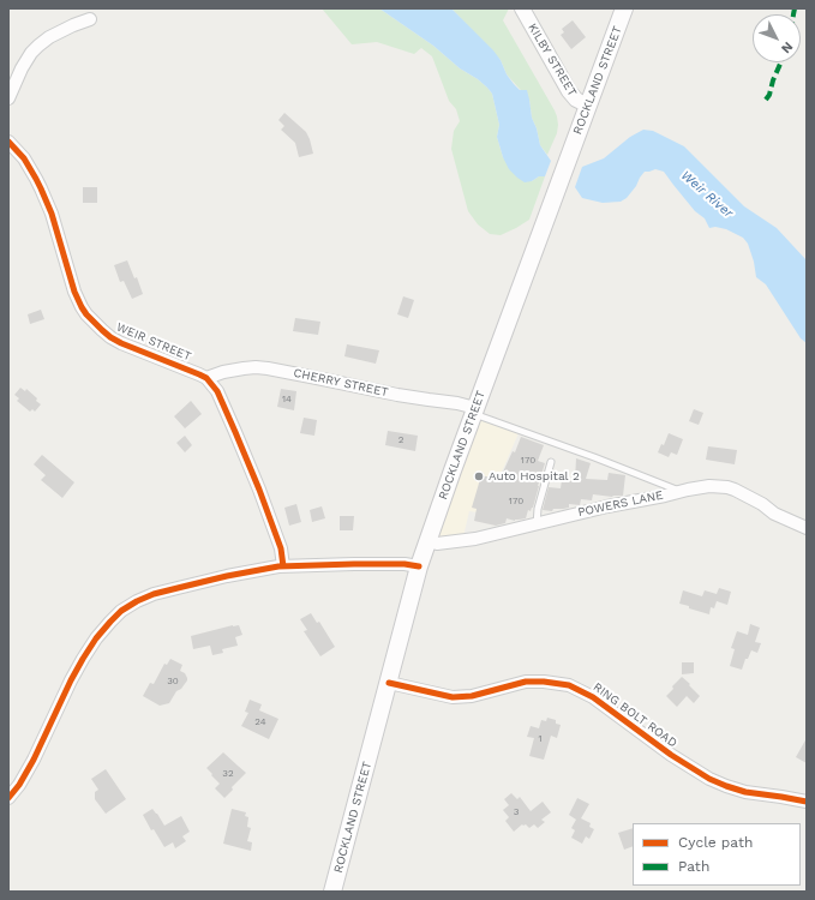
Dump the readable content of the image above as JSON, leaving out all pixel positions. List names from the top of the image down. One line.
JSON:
{"streets":{"main road":["ROCKLAND STREET"],"street":["KILBY STREET","WEIR STREET","CHERRY STREET","POWERS LANE","RING BOLT ROAD"]},"crossings":[["KILBY STREET","ROCKLAND STREET"],["ROCKLAND STREET","CHERRY STREET"],["ROCKLAND STREET","POWERS LANE"],["ROCKLAND STREET","RING BOLT ROAD"],["WEIR STREET","CHERRY STREET"]],"water":["Weir River"],"places":["Auto Hospital 2"],"house_numbers":["14","2","170","170","30","24","1","32","3"],"legend":["Cycle path","Path"],"north":"bottom right"}
